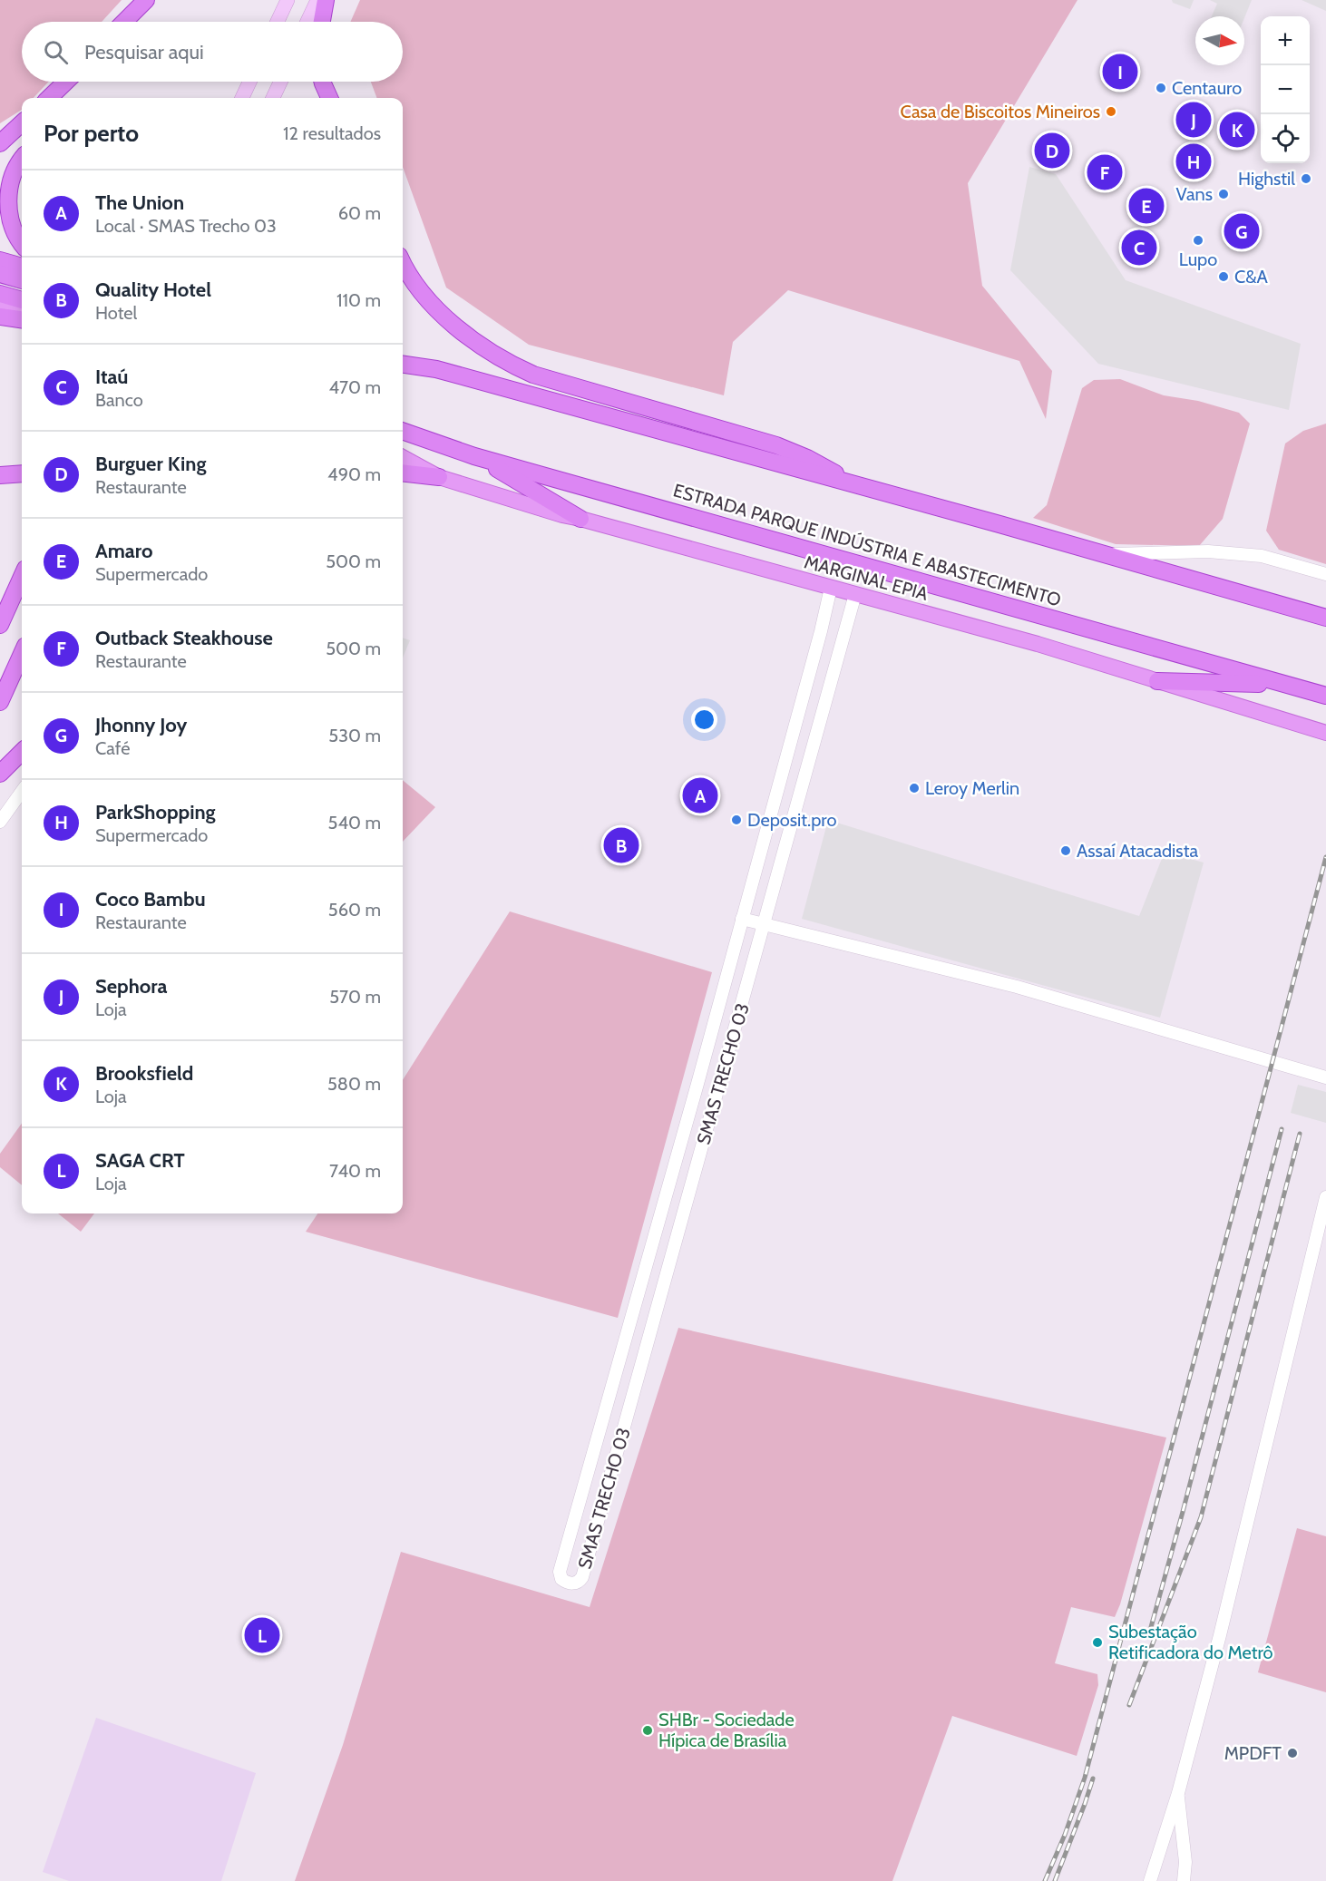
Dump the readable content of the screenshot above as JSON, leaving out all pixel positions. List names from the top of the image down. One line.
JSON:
{"streets":{"highway":["ESTRADA PARQUE INDÚSTRIA E ABASTECIMENTO"],"main road":["MARGINAL EPIA"],"street":["SMAS TRECHO 03"]},"crossings":[["MARGINAL EPIA","SMAS TRECHO 03"]],"places":["Centauro","Casa de Biscoitos Mineiros","Highstil","Vans","Lupo","C&A","Leroy Merlin","Deposit.pro","Assaí Atacadista","Subestação Retificadora do Metrô","SHBr - Sociedade Hípica de Brasília","MPDFT"],"north":"right","page":{"map_buttons":["+","−"],"search":"Pesquisar aqui","pins":["I","J","K","D","H","F","E","G","C","A","B","L"],"heading":["Por perto","12 resultados"],"list":[{"mark":"A","name":"The Union","note":"Local · SMAS Trecho 03","value":"60 m"},{"mark":"B","name":"Quality Hotel","note":"Hotel","value":"110 m"},{"mark":"C","name":"Itaú","note":"Banco","value":"470 m"},{"mark":"D","name":"Burguer King","note":"Restaurante","value":"490 m"},{"mark":"E","name":"Amaro","note":"Supermercado","value":"500 m"},{"mark":"F","name":"Outback Steakhouse","note":"Restaurante","value":"500 m"},{"mark":"G","name":"Jhonny Joy","note":"Café","value":"530 m"},{"mark":"H","name":"ParkShopping","note":"Supermercado","value":"540 m"},{"mark":"I","name":"Coco Bambu","note":"Restaurante","value":"560 m"},{"mark":"J","name":"Sephora","note":"Loja","value":"570 m"},{"mark":"K","name":"Brooksfield","note":"Loja","value":"580 m"},{"mark":"L","name":"SAGA CRT","note":"Loja","value":"740 m"}]}}
